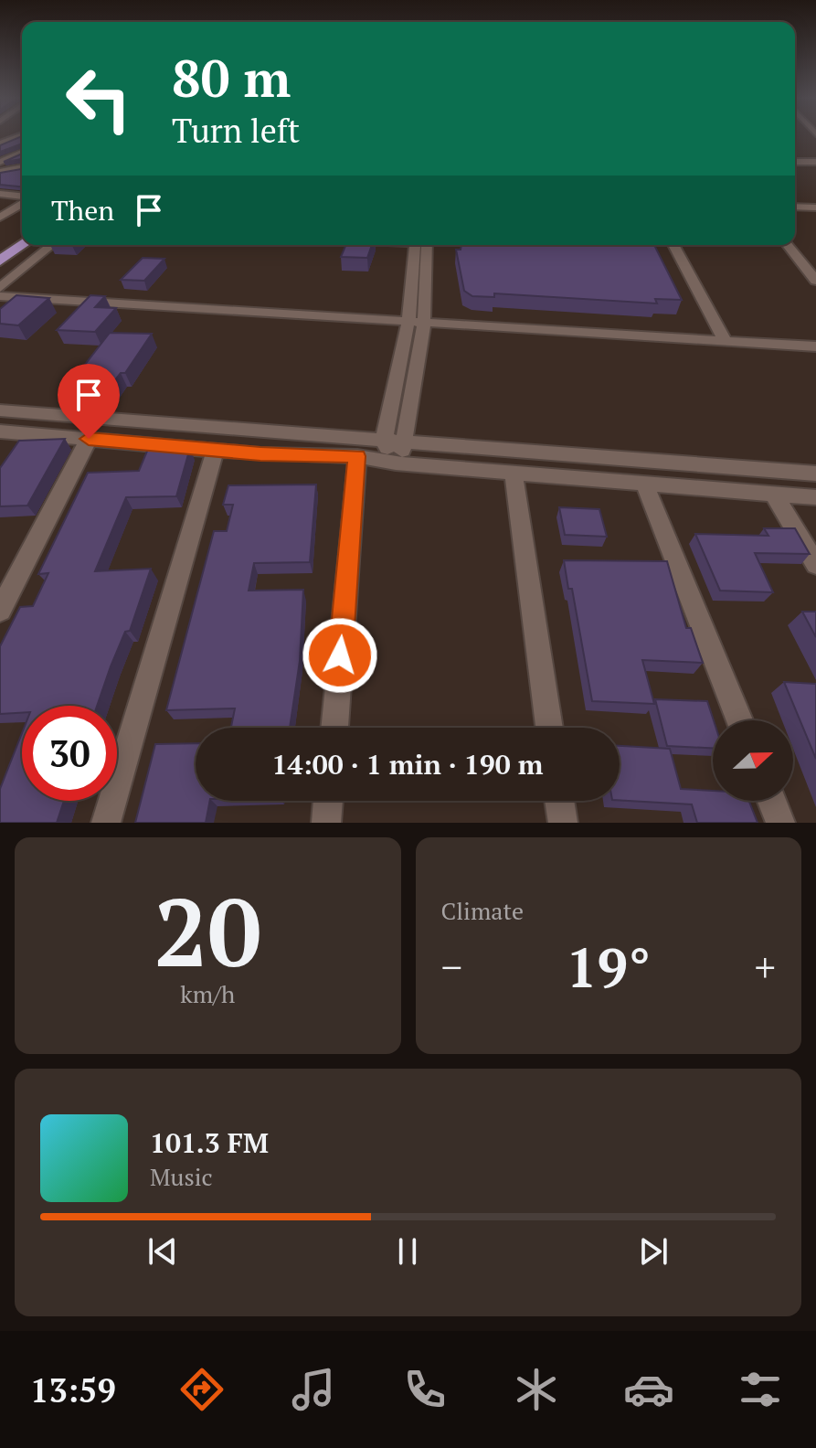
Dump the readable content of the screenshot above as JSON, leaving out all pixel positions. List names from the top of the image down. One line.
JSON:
{"north":"right","page":{"turn":["80 m","Turn left"],"then":"Then","limit":"30","trip":"14:00 · 1 min · 190 m","tile":[["20","km/h"],"Climate"],"heat":["−","19°","+"],"song":["101.3 FM","Music"],"tabs":"13:59"}}
